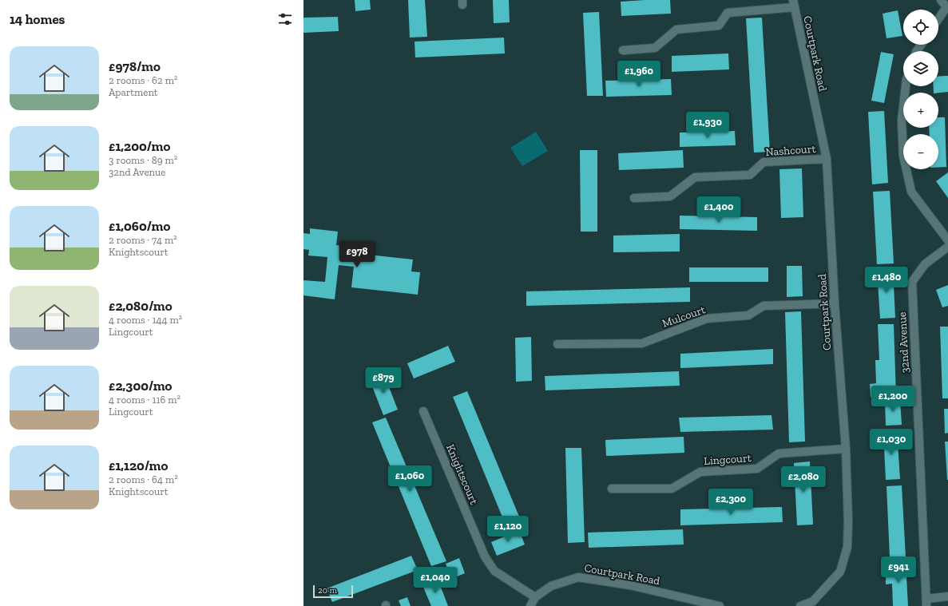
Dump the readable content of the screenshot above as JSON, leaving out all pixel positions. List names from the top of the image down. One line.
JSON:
{"streets":{"street":["Courtpark Road","Nashcourt","Mulcourt","32nd Avenue","Lingcourt","Knightscourt"]},"crossings":[["Courtpark Road","Nashcourt"],["Courtpark Road","Mulcourt"],["Courtpark Road","Lingcourt"],["Courtpark Road","Knightscourt"]],"scale_bar":"20 m","page":{"heading":"14 homes","map_buttons":["+","−"],"list":[{"name":"£978/mo","note":"2 rooms · 62 m² · Apartment"},{"name":"£1,200/mo","note":"3 rooms · 89 m² · 32nd Avenue"},{"name":"£1,060/mo","note":"2 rooms · 74 m² · Knightscourt"},{"name":"£2,080/mo","note":"4 rooms · 144 m² · Lingcourt"},{"name":"£2,300/mo","note":"4 rooms · 116 m² · Lingcourt"},{"name":"£1,120/mo","note":"2 rooms · 64 m² · Knightscourt"}],"price":["£1,960","£1,930","£1,400","£978","£1,480","£879","£1,200","£1,030","£1,060","£2,080","£2,300","£1,120","£941","£1,040"],"scale":"20 m"}}
